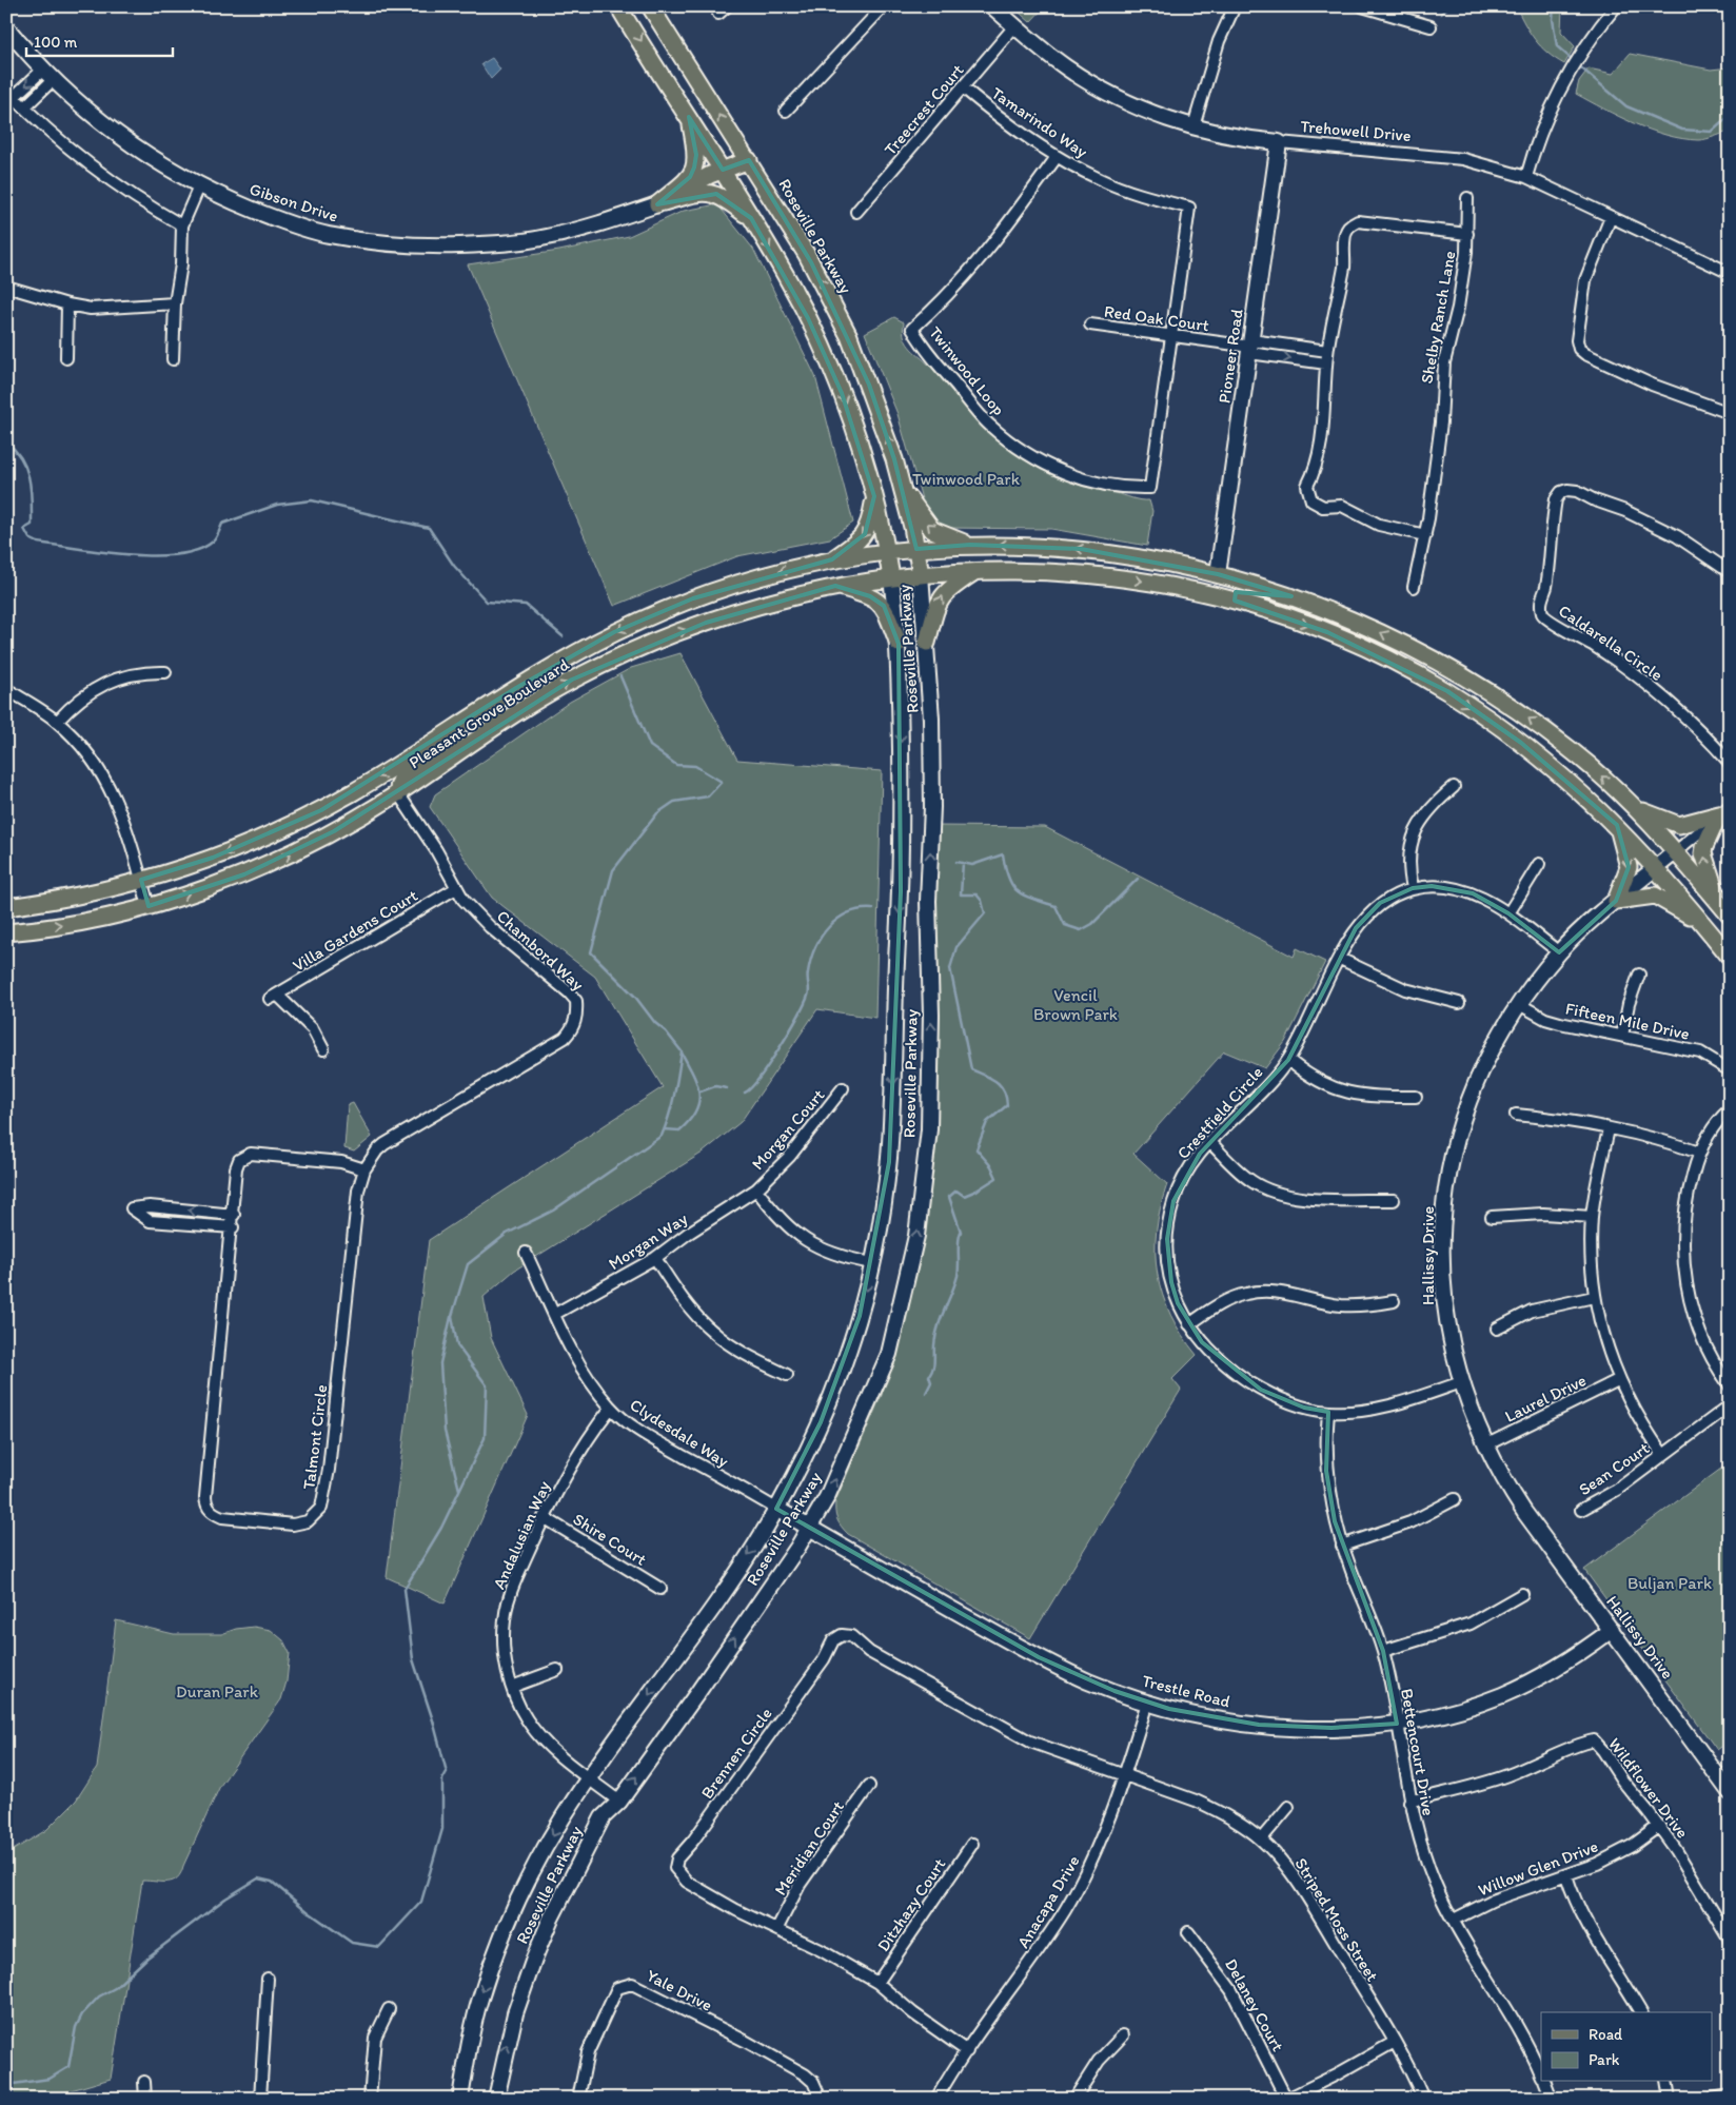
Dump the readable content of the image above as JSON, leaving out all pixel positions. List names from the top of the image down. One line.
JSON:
{"streets":{"main road":["Roseville Parkway","Pleasant Grove Boulevard"],"street":["Treecrest Court","Tamarindo Way","Trehowell Drive","Gibson Drive","Shelby Ranch Lane","Red Oak Court","Pioneer Road","Twinwood Loop","Caldarella Circle","Villa Gardens Court","Chambord Way","Fifteen Mile Drive","Crestfield Circle","Morgan Court","Morgan Way","Hallissy Drive","Laurel Drive","Clydesdale Way","Talmont Circle","Sean Court","Andalusian Way","Shire Court","Trestle Road","Bettencourt Drive","Brennen Circle","Wildflower Drive","Meridian Court","Willow Glen Drive","Anacapa Drive","Ditzhazy Court","Striped Moss Street","Yale Drive","Delaney Court"]},"crossings":[["Treecrest Court","Tamarindo Way"],["Treecrest Court","Trehowell Drive"],["Tamarindo Way","Red Oak Court"],["Tamarindo Way","Twinwood Loop"],["Trehowell Drive","Pioneer Road"],["Roseville Parkway","Pleasant Grove Boulevard"],["Roseville Parkway","Clydesdale Way"],["Roseville Parkway","Andalusian Way"],["Roseville Parkway","Trestle Road"],["Red Oak Court","Pioneer Road"],["Red Oak Court","Twinwood Loop"],["Pioneer Road","Pleasant Grove Boulevard"],["Pleasant Grove Boulevard","Chambord Way"],["Pleasant Grove Boulevard","Hallissy Drive"],["Villa Gardens Court","Chambord Way"],["Chambord Way","Talmont Circle"],["Fifteen Mile Drive","Hallissy Drive"],["Crestfield Circle","Hallissy Drive"],["Crestfield Circle","Bettencourt Drive"],["Morgan Court","Morgan Way"],["Morgan Way","Clydesdale Way"],["Hallissy Drive","Laurel Drive"],["Hallissy Drive","Trestle Road"],["Clydesdale Way","Andalusian Way"],["Clydesdale Way","Trestle Road"],["Andalusian Way","Shire Court"],["Trestle Road","Bettencourt Drive"],["Trestle Road","Anacapa Drive"],["Bettencourt Drive","Wildflower Drive"],["Bettencourt Drive","Willow Glen Drive"],["Brennen Circle","Meridian Court"],["Brennen Circle","Anacapa Drive"],["Brennen Circle","Ditzhazy Court"],["Brennen Circle","Striped Moss Street"],["Wildflower Drive","Willow Glen Drive"],["Anacapa Drive","Striped Moss Street"]],"parks":["Twinwood Park","Vencil Brown Park","Buljan Park","Duran Park"],"legend":["Road","Park"],"scale_bar":"100 m"}
